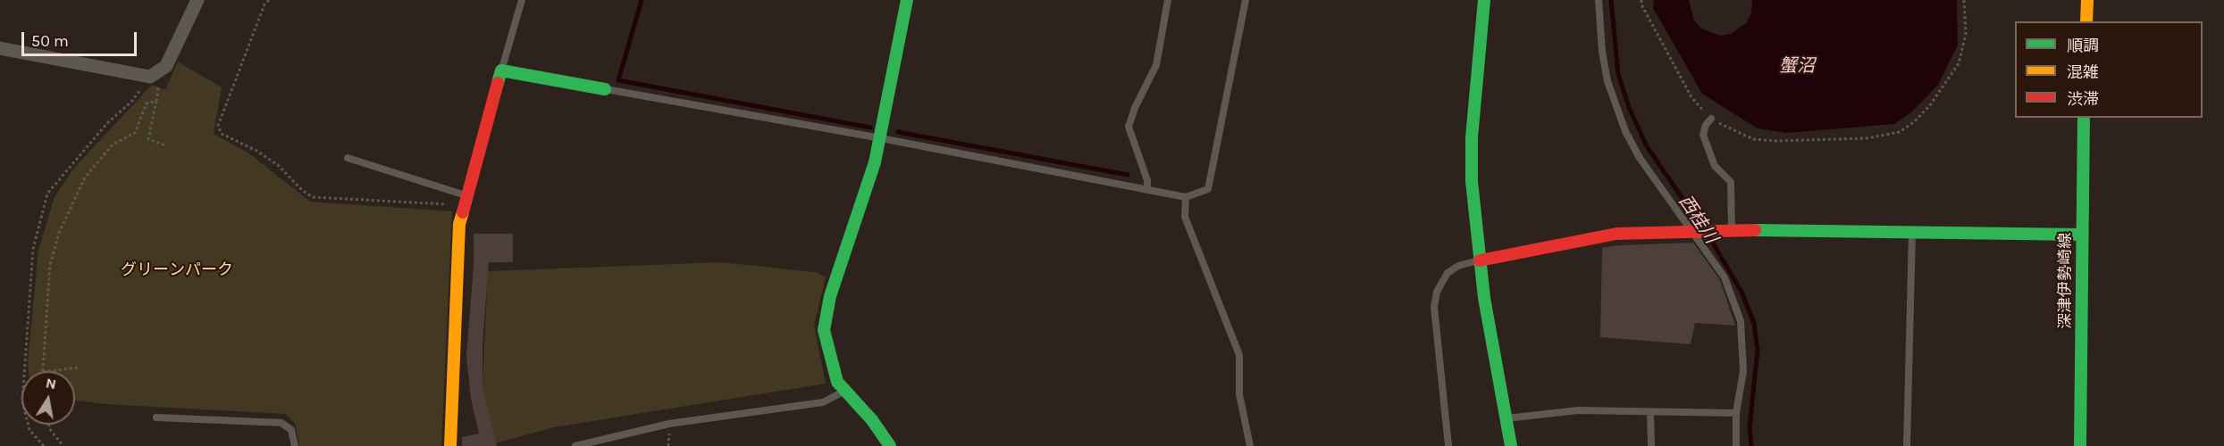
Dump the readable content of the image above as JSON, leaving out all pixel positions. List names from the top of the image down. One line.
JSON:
{"streets":{"street":["深津伊勢崎線"]},"water":["蟹沼","西桂川"],"parks":["グリーンパーク"],"legend":["順調","混雑","渋滞"],"scale_bar":"50 m","north":"top"}
